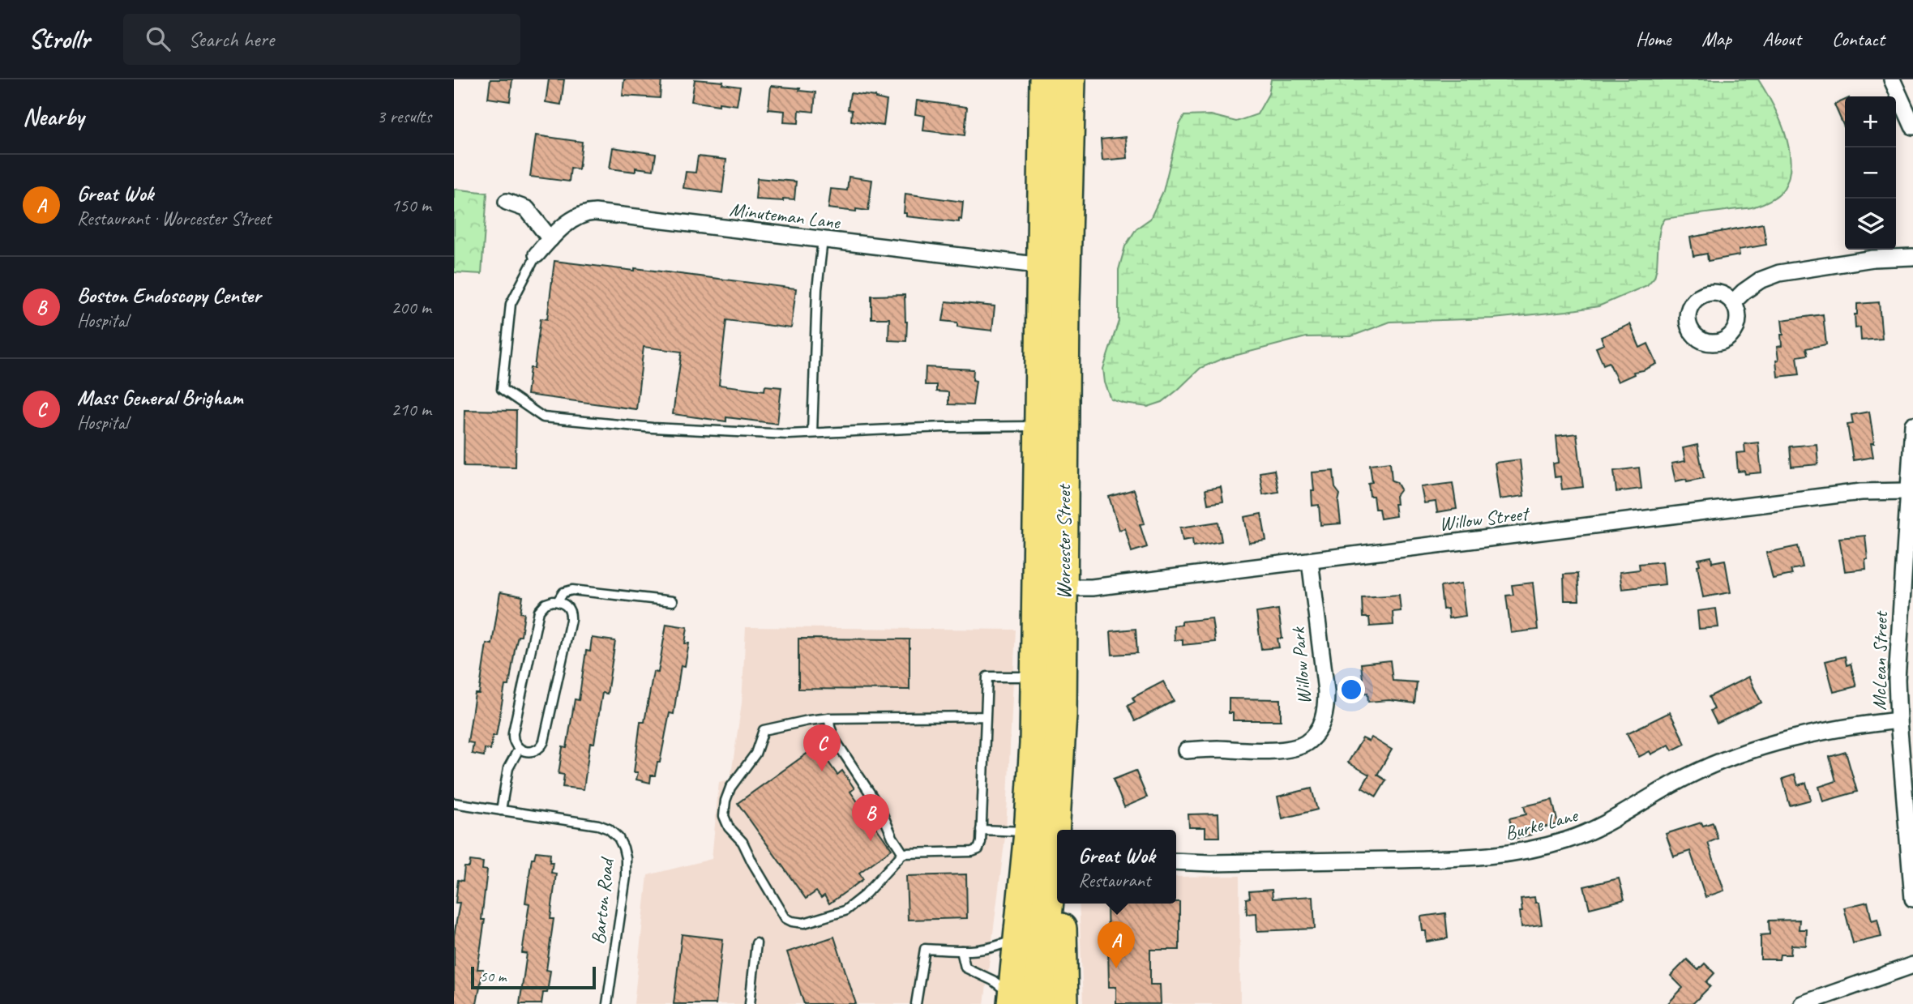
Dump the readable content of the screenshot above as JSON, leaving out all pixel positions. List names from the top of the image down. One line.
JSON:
{"streets":{"highway":["Worcester Street"],"street":["Minuteman Lane","Willow Street","McLean Street","Willow Park","Burke Lane"],"lane":["Barton Road"]},"crossings":[["Minuteman Lane","Worcester Street"],["Willow Street","Worcester Street"],["Willow Street","McLean Street"],["Willow Street","Willow Park"],["McLean Street","Burke Lane"]],"scale_bar":"50 m","page":{"header":"Strollr","search":"Search here","nav":["Home","Map","About","Contact"],"heading":["Nearby","3 results"],"map_buttons":["+","−"],"list":[{"mark":"A","name":"Great Wok","note":"Restaurant · Worcester Street","value":"150 m"},{"mark":"B","name":"Boston Endoscopy Center","note":"Hospital","value":"200 m"},{"mark":"C","name":"Mass General Brigham","note":"Hospital","value":"210 m"}],"pins":["C","B","A"],"popup":["Great Wok","Restaurant"],"scale":"50 m"}}
